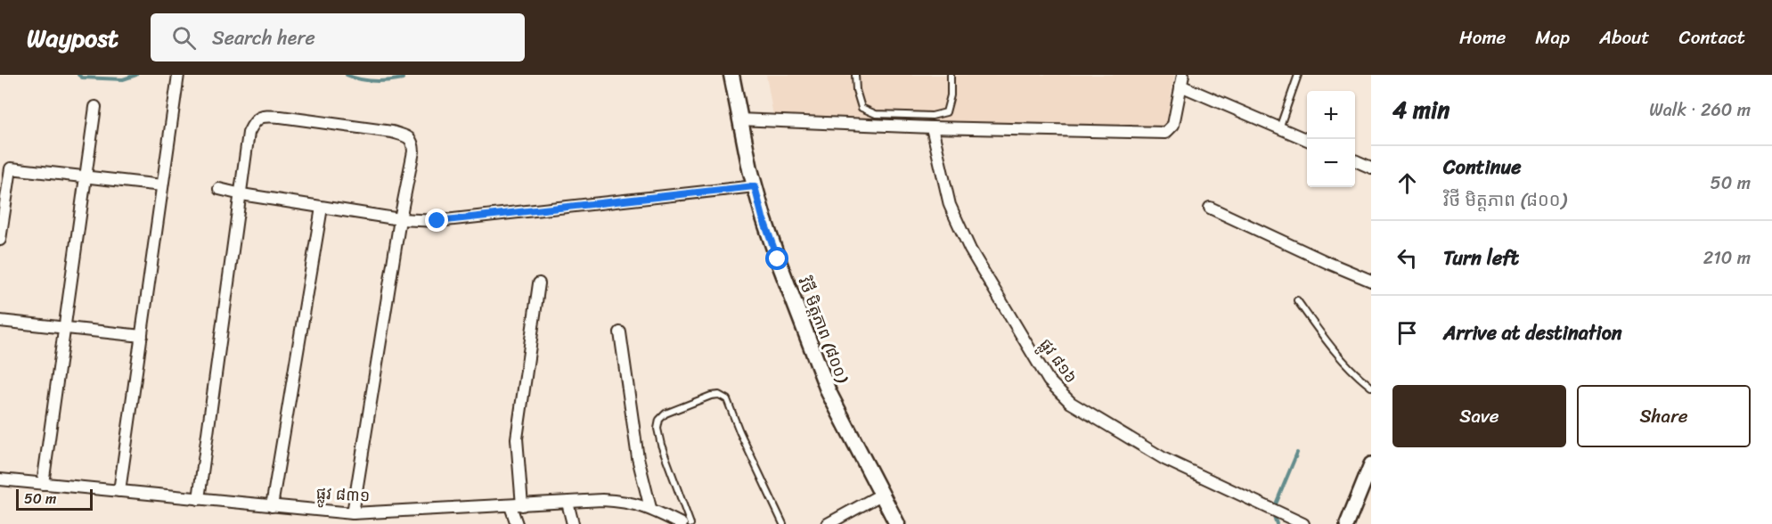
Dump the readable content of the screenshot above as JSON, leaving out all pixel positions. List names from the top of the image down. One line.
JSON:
{"streets":{"main road":["វិថី មិត្តភាព (៨០០)"],"street":["ផ្លូវ ៨១៦","ផ្លូវ ៨៣១"]},"scale_bar":"50 m","page":{"header":"Waypost","search":"Search here","nav":["Home","Map","About","Contact"],"heading":["4 min","Walk · 260 m"],"map_buttons":["+","−"],"list":[["Continue","វិថី មិត្តភាព (៨០០)","50 m"],["Turn left","210 m"],"Arrive at destination"],"buttons":["Save","Share"],"scale":"50 m"}}
